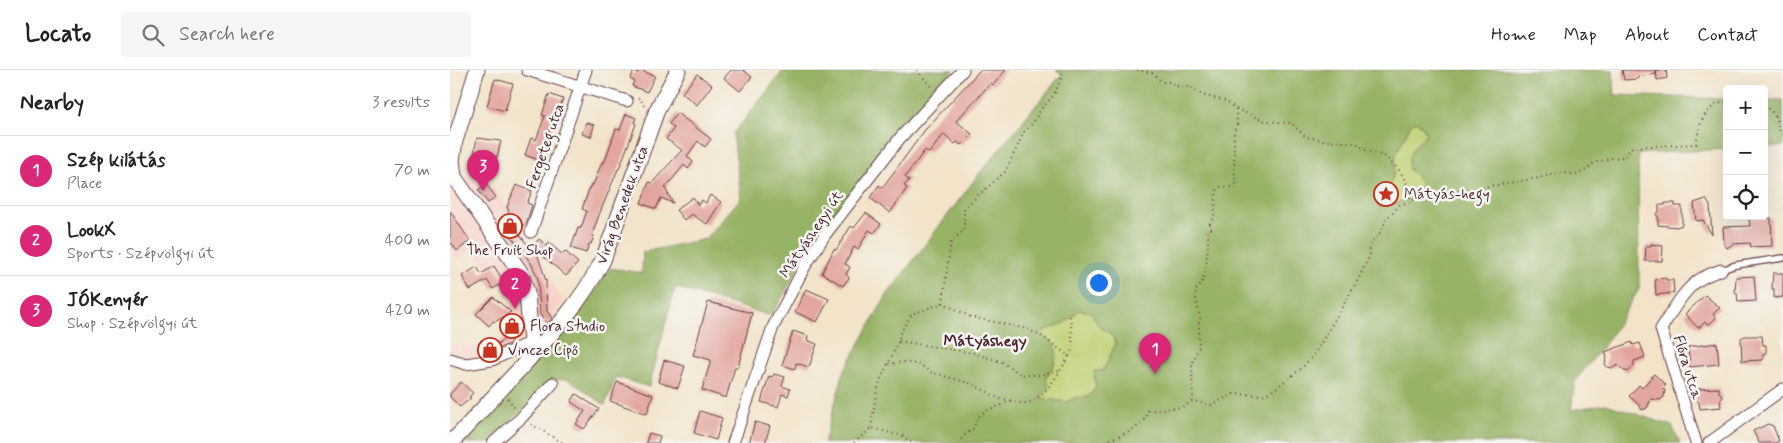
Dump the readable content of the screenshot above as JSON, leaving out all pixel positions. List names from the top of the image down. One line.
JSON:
{"streets":{"street":["Fergeteg utca","Virág Benedek utca","Mátyáshegyi út","Flóra utca"]},"districts":["Mátyáshegy"],"places":{"place":["Mátyás-hegy"],"shop":["The Fruit Shop","Flora Studio","Vincze Cipő"]},"page":{"header":"Locato","search":"Search here","nav":["Home","Map","About","Contact"],"heading":["Nearby","3 results"],"map_buttons":["+","−"],"list":[{"mark":"1","name":"Szép kilátás","note":"Place","value":"70 m"},{"mark":"2","name":"LookX","note":"Sports · Szépvölgyi út","value":"400 m"},{"mark":"3","name":"JÓKenyér","note":"Shop · Szépvölgyi út","value":"420 m"}],"pins":["3","2","1"]}}
